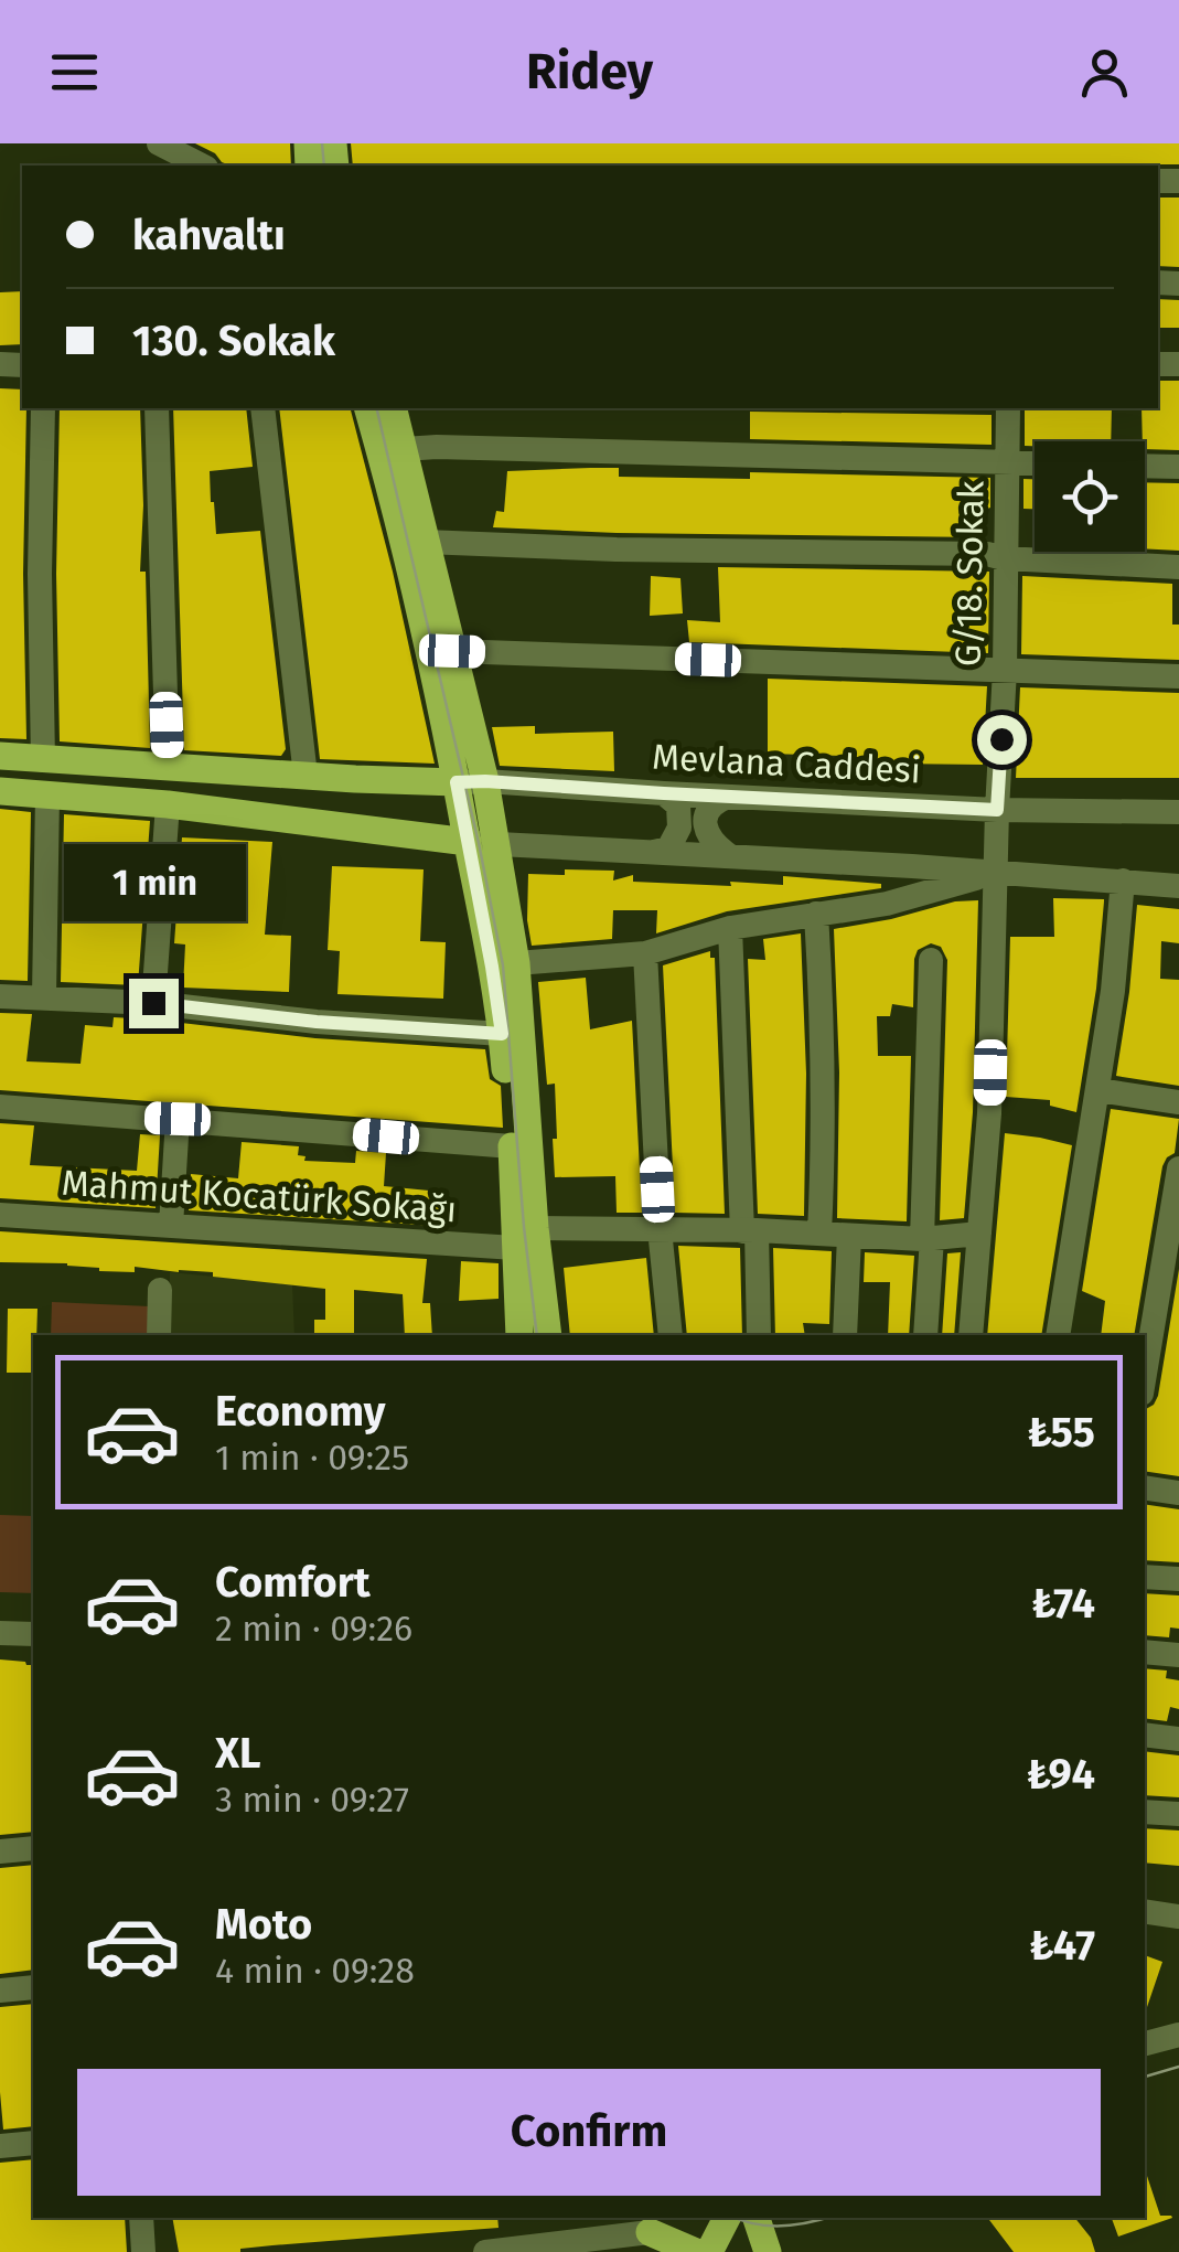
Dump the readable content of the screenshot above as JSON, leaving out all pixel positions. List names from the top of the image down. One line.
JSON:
{"streets":{"street":["G/18. Sokak","Mevlana Caddesi","Mahmut Kocatürk Sokağı"]},"crossings":[["G/18. Sokak","Mevlana Caddesi"]],"page":{"header":"Ridey","banner":["kahvaltı","130. Sokak"],"bubble":"1 min","list":[{"name":"Economy","note":"1 min · 09:25","value":"₺55"},{"name":"Comfort","note":"2 min · 09:26","value":"₺74"},{"name":"XL","note":"3 min · 09:27","value":"₺94"},{"name":"Moto","note":"4 min · 09:28","value":"₺47"}],"buttons":"Confirm"}}
